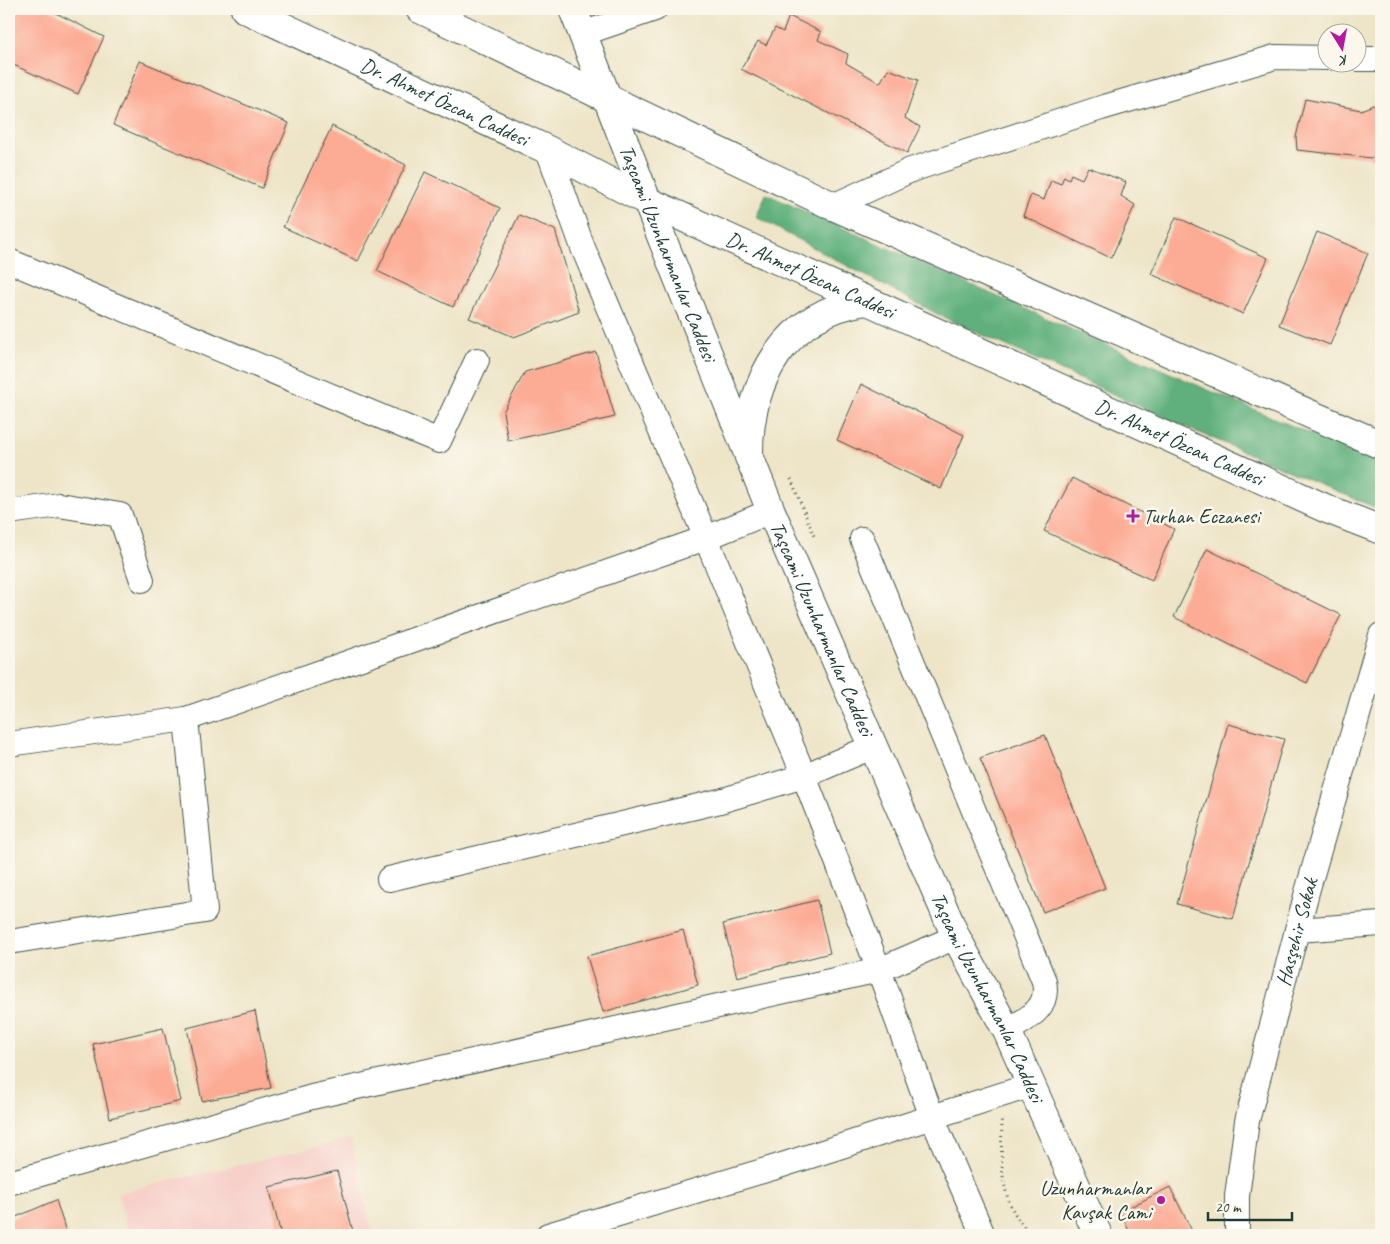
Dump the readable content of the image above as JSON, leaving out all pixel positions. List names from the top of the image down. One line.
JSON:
{"streets":{"main road":["Dr. Ahmet Özcan Caddesi","Taşcami Uzunharmanlar Caddesi"],"street":["Hasşehir Sokak"]},"crossings":[["Dr. Ahmet Özcan Caddesi","Taşcami Uzunharmanlar Caddesi"]],"places":{"health":["Turhan Eczanesi"],"other":["Uzunharmanlar Kavşak Cami"]},"scale_bar":"20 m","north":"bottom"}
